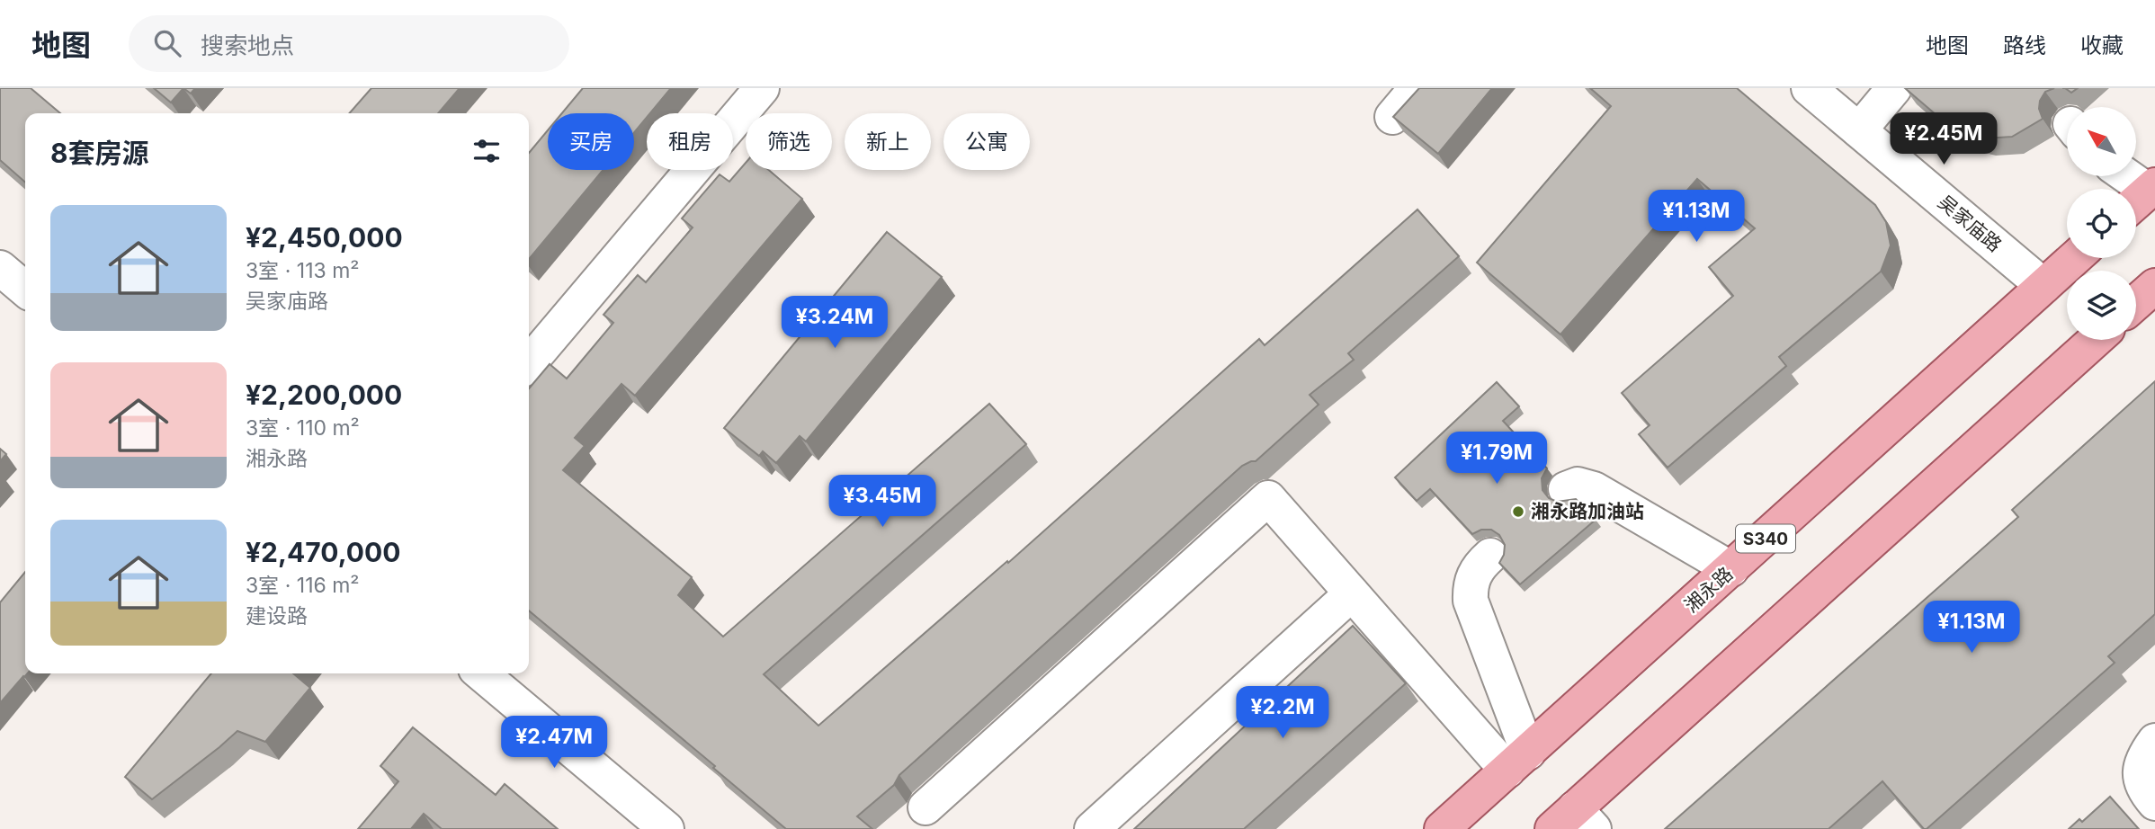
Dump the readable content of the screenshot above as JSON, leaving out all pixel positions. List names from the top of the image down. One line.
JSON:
{"streets":{"main road":["S340","湘永路"],"street":["吴家庙路"]},"crossings":[["吴家庙路","湘永路"]],"places":["湘永路加油站"],"north":"top left","page":{"header":"地图","search":"搜索地点","nav":["地图","路线","收藏"],"price":["¥2.45M","¥1.13M","¥3.24M","¥1.79M","¥3.45M","¥1.13M","¥2.2M","¥2.47M"],"chip":["买房","租房","筛选","新上","公寓"],"heading":"8套房源","list":[{"name":"¥2,450,000","note":"3室 · 113 m² · 吴家庙路"},{"name":"¥2,200,000","note":"3室 · 110 m² · 湘永路"},{"name":"¥2,470,000","note":"3室 · 116 m² · 建设路"}]}}
